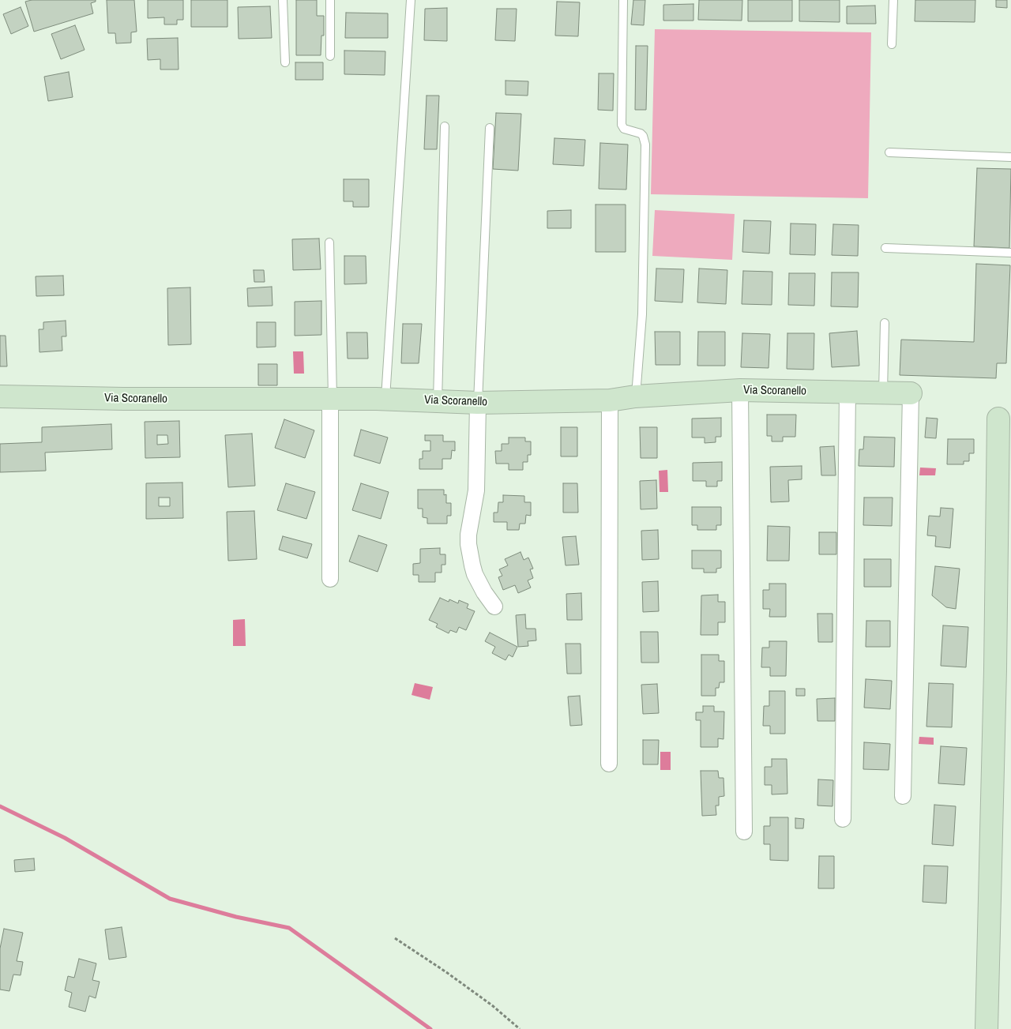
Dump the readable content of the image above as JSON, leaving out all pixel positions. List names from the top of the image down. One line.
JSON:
{"streets":{"street":["Via Scoranello"]}}
